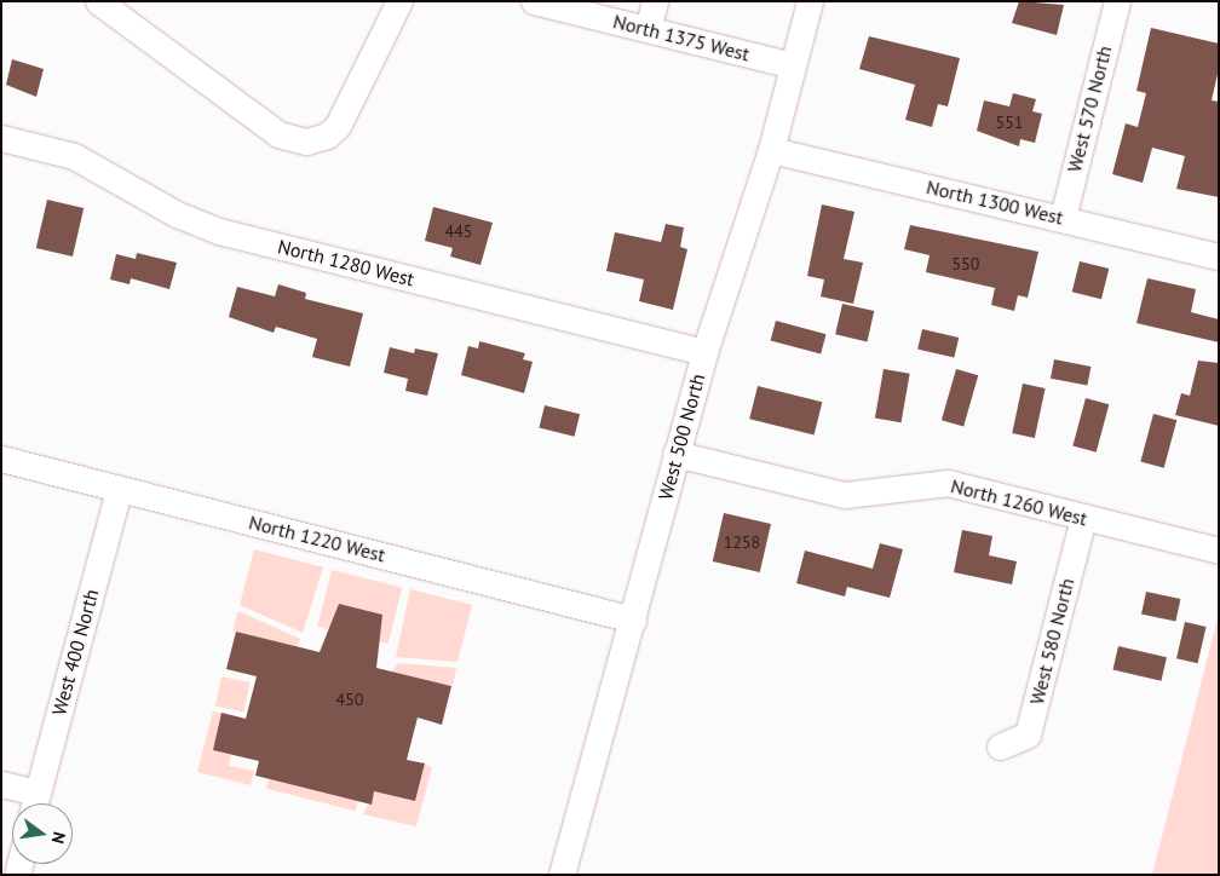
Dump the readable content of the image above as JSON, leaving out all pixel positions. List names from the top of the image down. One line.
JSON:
{"streets":{"street":["North 1375 West","West 570 North","North 1300 West","North 1280 West","West 500 North","North 1260 West","North 1220 West","West 580 North","West 400 North"]},"crossings":[["North 1375 West","West 500 North"],["West 570 North","North 1300 West"],["North 1300 West","West 500 North"],["North 1280 West","West 500 North"],["West 500 North","North 1260 West"],["West 500 North","North 1220 West"],["North 1260 West","West 580 North"],["North 1220 West","West 400 North"]],"house_numbers":["551","445","550","1258","450"],"north":"right"}
